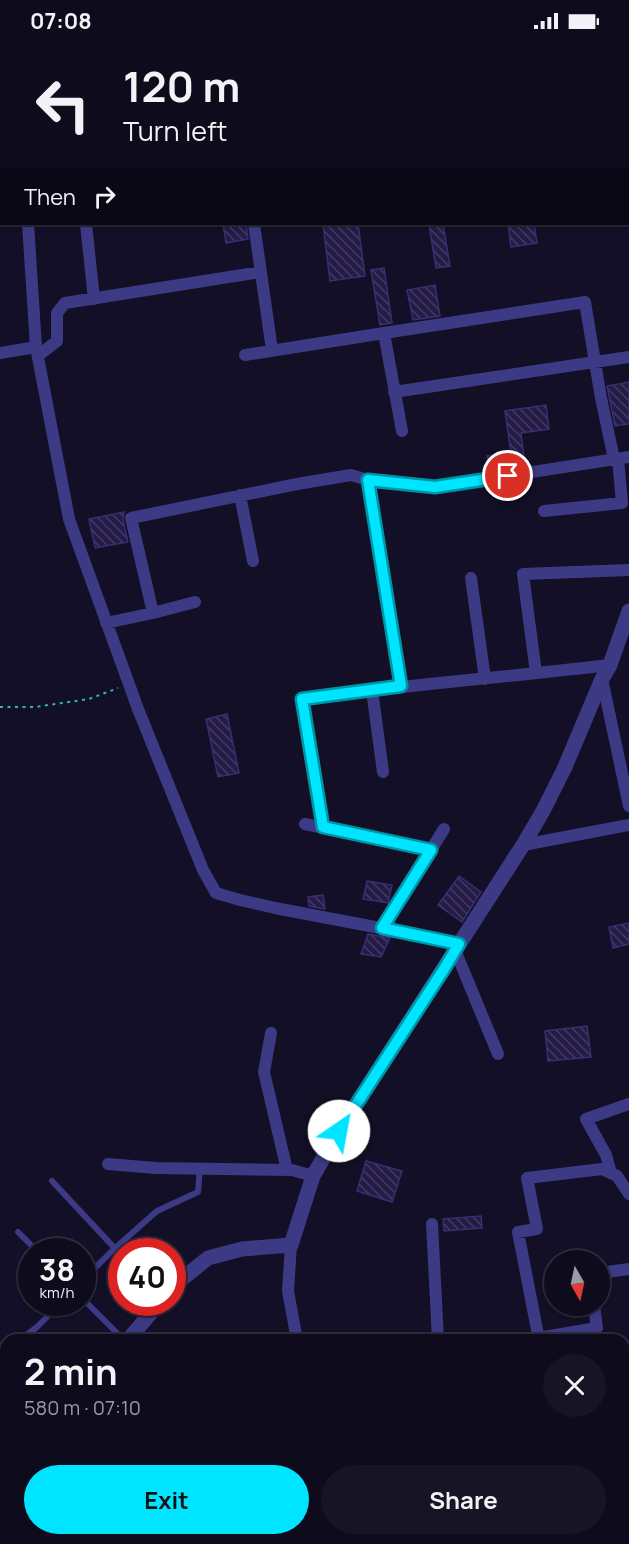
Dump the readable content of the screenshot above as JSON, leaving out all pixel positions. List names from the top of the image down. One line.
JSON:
{"north":"bottom","page":{"status":"07:08","turn":["120 m","Turn left"],"then":"Then","speed":"38 km/h","limit":"40","heading":["2 min","580 m · 07:10"],"buttons":["Exit","Share"]}}
